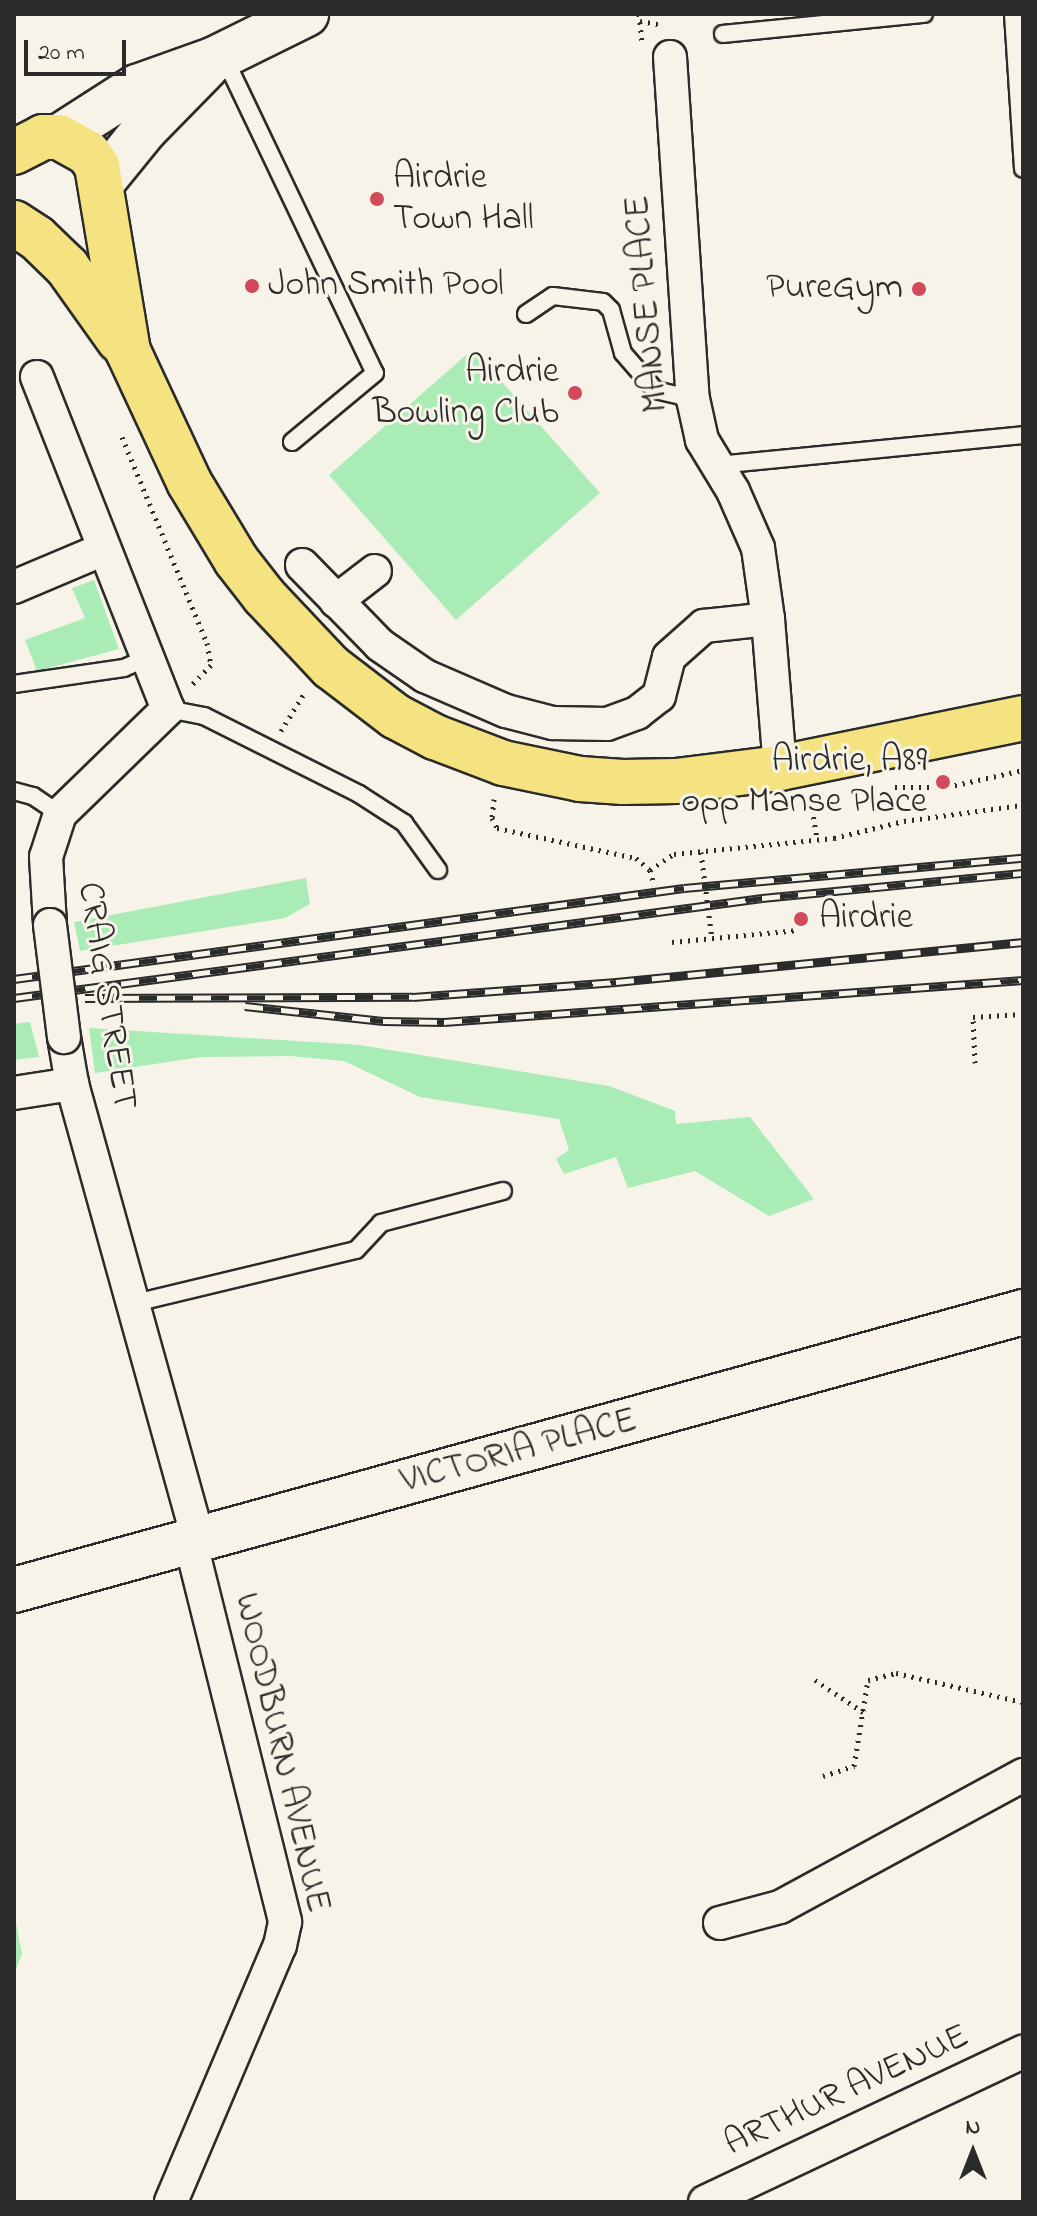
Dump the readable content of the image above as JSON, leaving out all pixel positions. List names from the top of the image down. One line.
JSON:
{"streets":{"street":["MANSE PLACE","CRAIG STREET","VICTORIA PLACE","WOODBURN AVENUE","ARTHUR AVENUE"]},"crossings":[["CRAIG STREET","VICTORIA PLACE"],["CRAIG STREET","WOODBURN AVENUE"],["VICTORIA PLACE","WOODBURN AVENUE"]],"places":["Airdrie Town Hall","John Smith Pool","PureGym","Airdrie Bowling Club","Airdrie, A89 opp Manse Place","Airdrie"],"scale_bar":"20 m","north":"top"}
